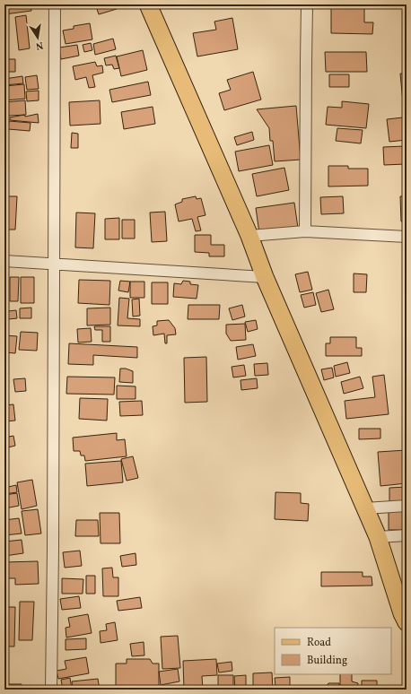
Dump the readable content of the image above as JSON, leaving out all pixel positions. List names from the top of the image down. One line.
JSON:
{"legend":["Road","Building"],"north":"bottom"}
